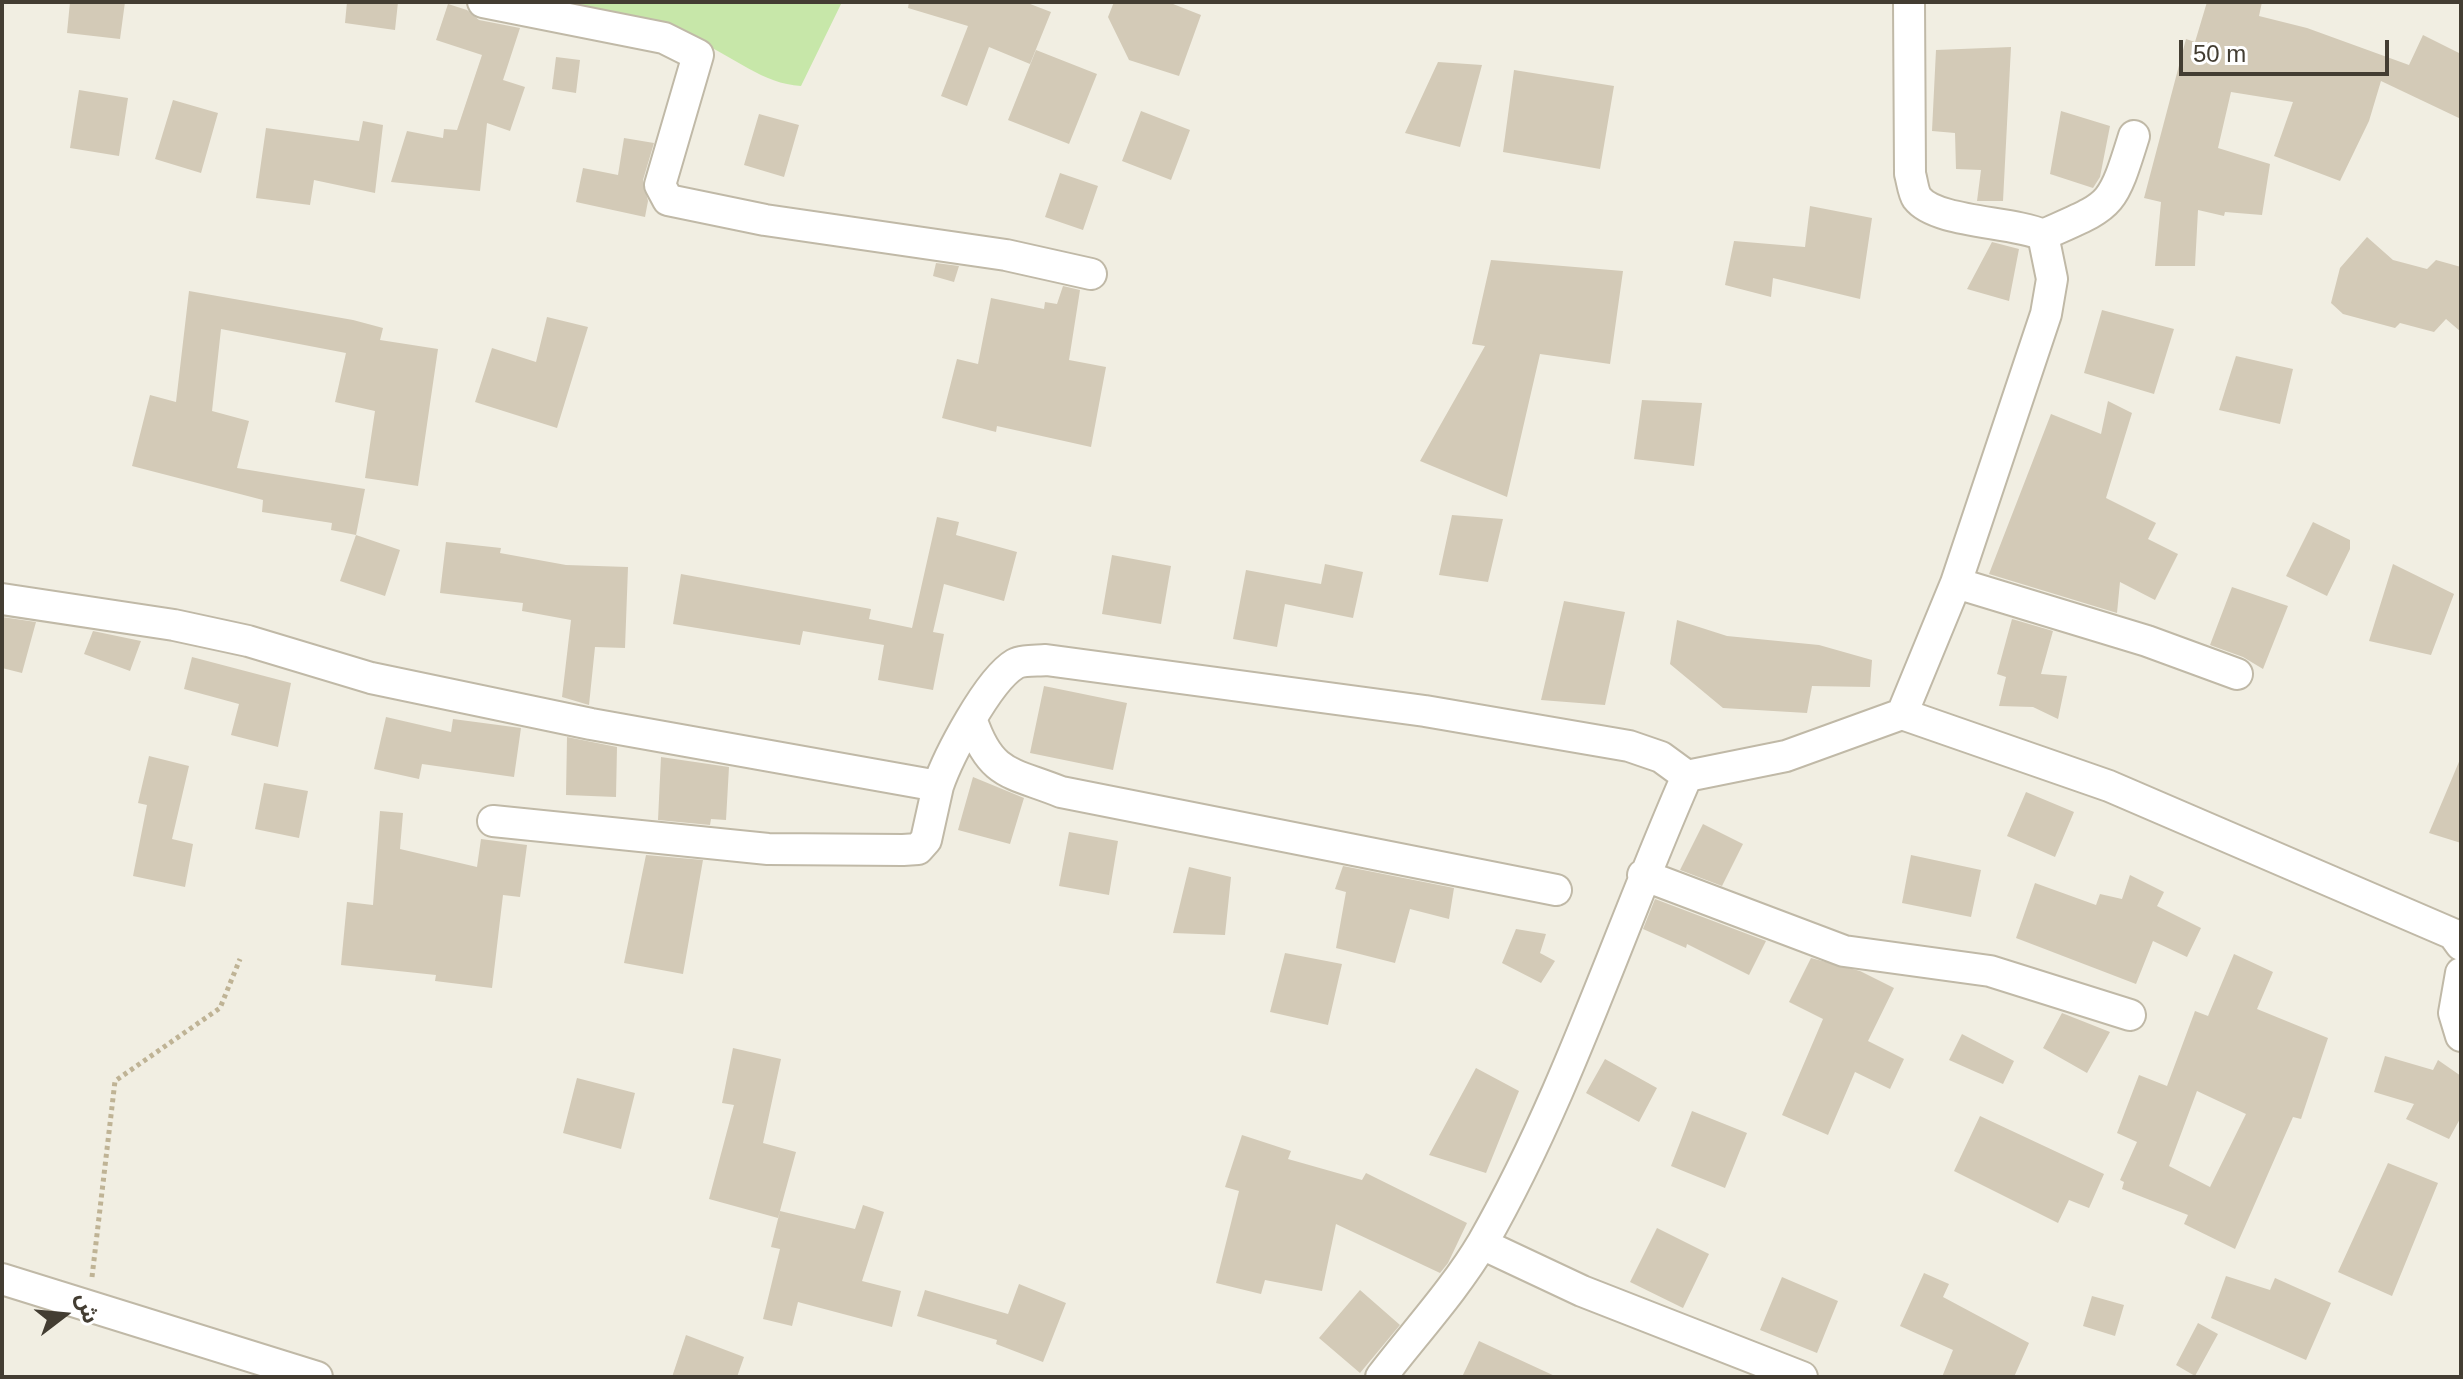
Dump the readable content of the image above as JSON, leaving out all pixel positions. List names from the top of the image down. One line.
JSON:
{"scale_bar":"50 m","north":"right"}
